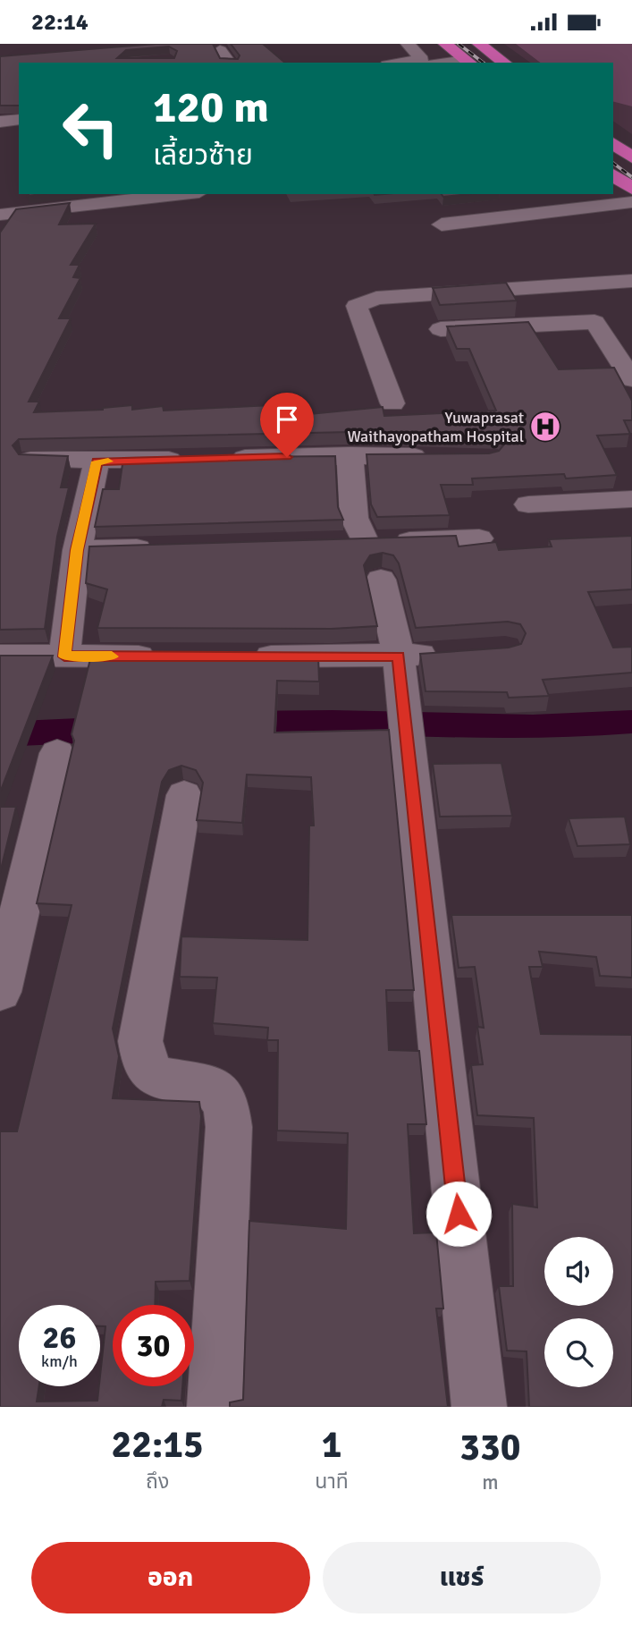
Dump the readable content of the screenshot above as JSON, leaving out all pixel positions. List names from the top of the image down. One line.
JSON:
{"places":{"hospital":["Yuwaprasat Waithayopatham Hospital"]},"page":{"status":"22:14","turn":["120 m","เลี้ยวซ้าย"],"speed":"26 km/h","limit":"30","eta":["22:15","ถึง","1","นาที","330","m"],"buttons":["ออก","แชร์"]}}
